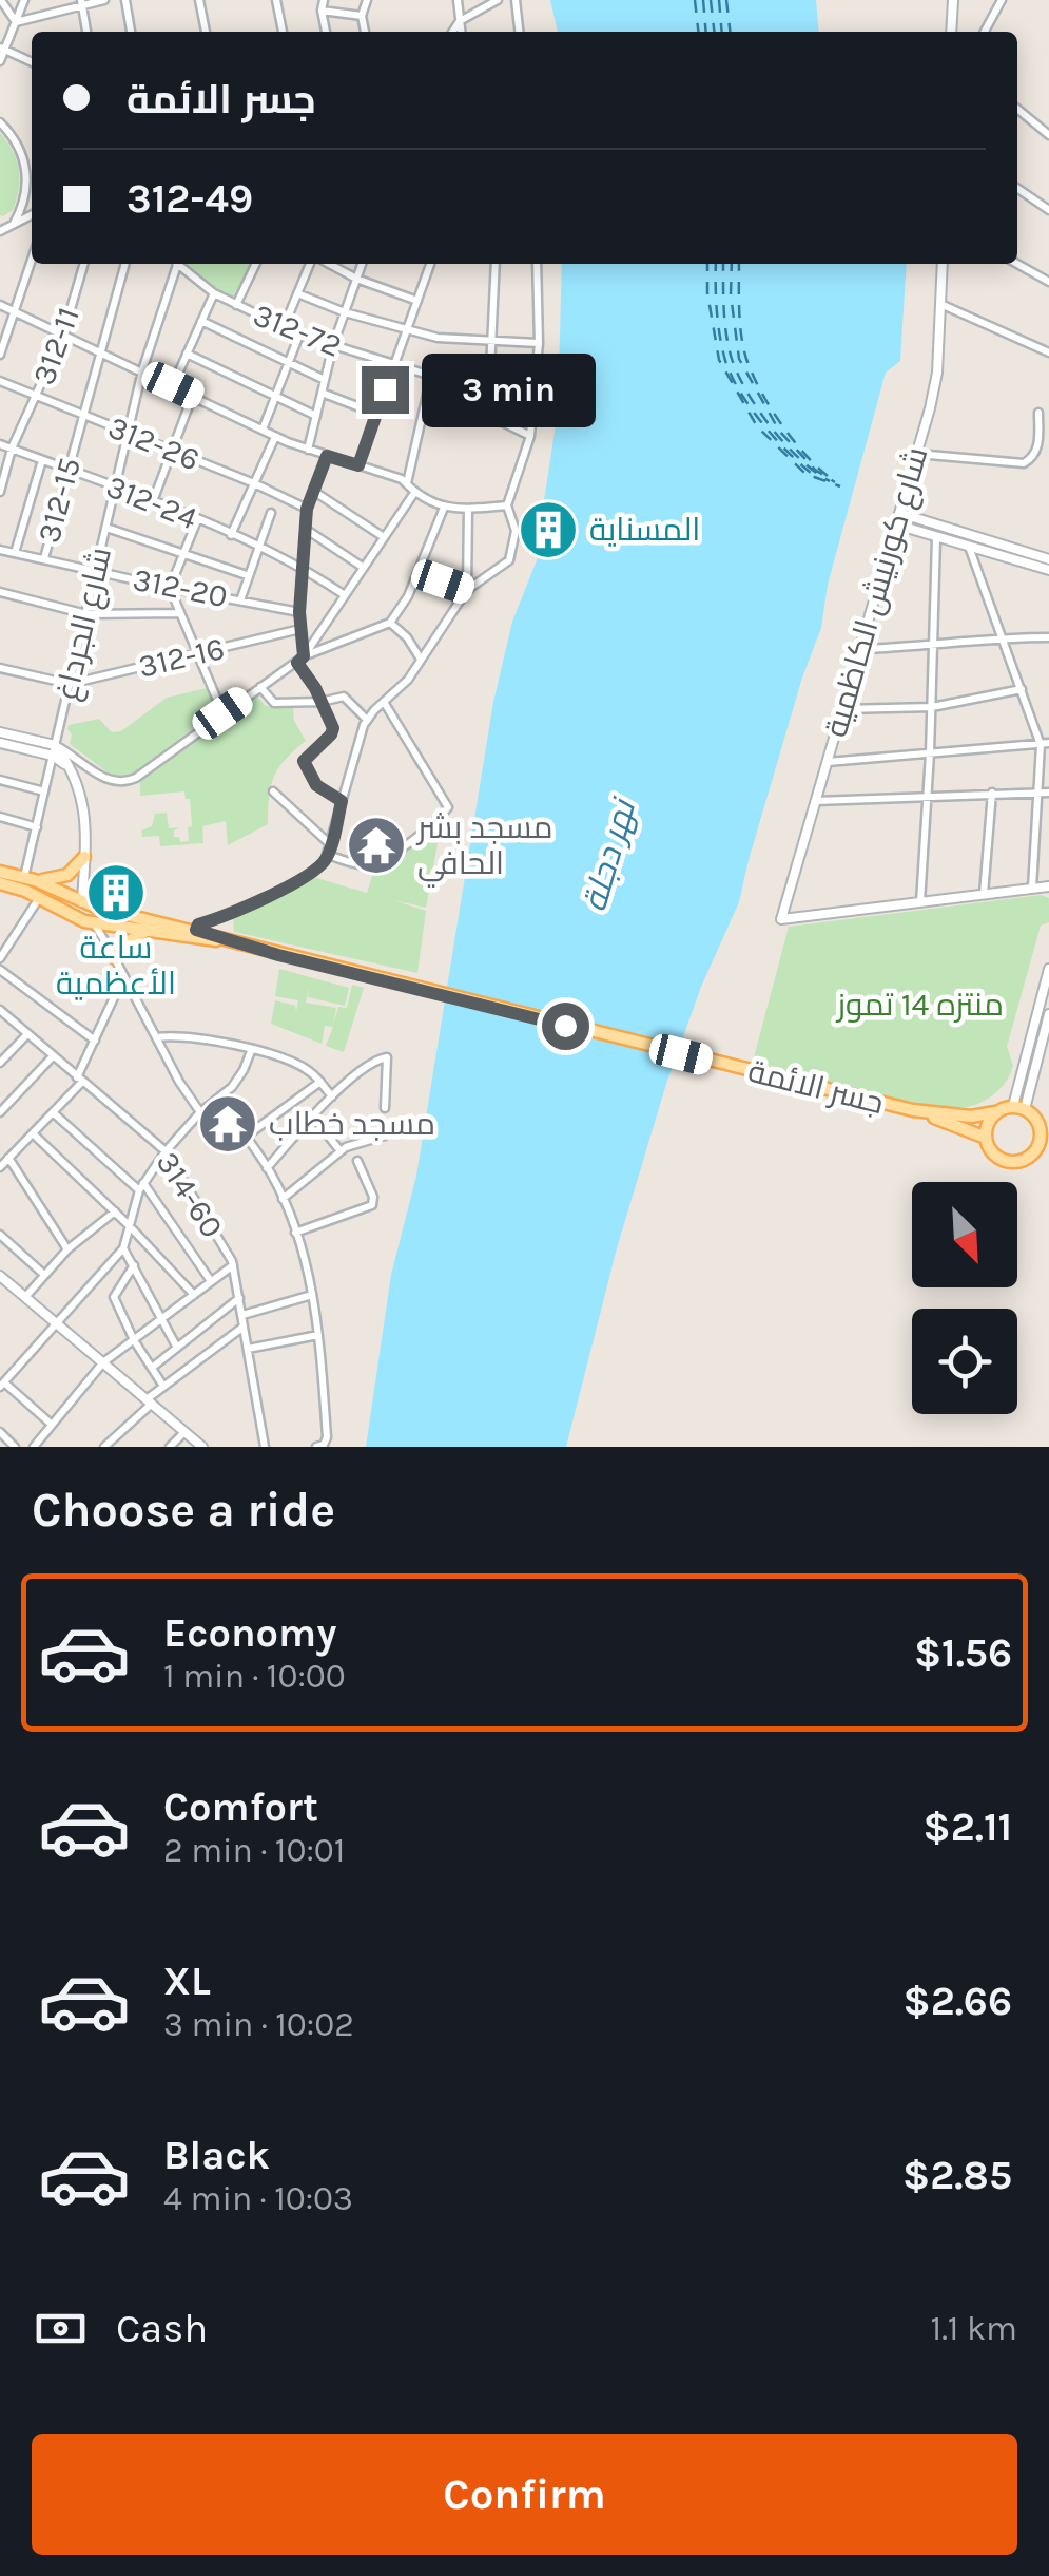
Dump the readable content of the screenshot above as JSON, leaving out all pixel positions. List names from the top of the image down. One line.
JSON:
{"streets":{"main road":["جسر الائمة"],"street":["312-72","312-11","312-26","312-15","312-24","312-20","شارع كورنيش الكاظمية","شارع الجرداغ","312-16","314-60"]},"crossings":[["312-11","312-26"],["312-11","312-24"],["312-26","312-15"],["312-26","شارع الجرداغ"],["312-15","312-24"],["312-15","312-20"],["312-24","شارع الجرداغ"],["312-20","شارع الجرداغ"],["شارع الجرداغ","312-16"]],"water":["نهر دجلة"],"parks":["منتزه 14 تموز"],"places":{"building":["المسناية","ساعة الأعظمية"],"temple":["مسجد بشر الحافي","مسجد خطاب"]},"north":"bottom right","page":{"banner":["جسر الائمة","312-49"],"bubble":"3 min","heading":"Choose a ride","list":[{"name":"Economy","note":"1 min · 10:00","value":"$1.56"},{"name":"Comfort","note":"2 min · 10:01","value":"$2.11"},{"name":"XL","note":"3 min · 10:02","value":"$2.66"},{"name":"Black","note":"4 min · 10:03","value":"$2.85"}],"pay":["Cash","1.1 km"],"buttons":"Confirm"}}
